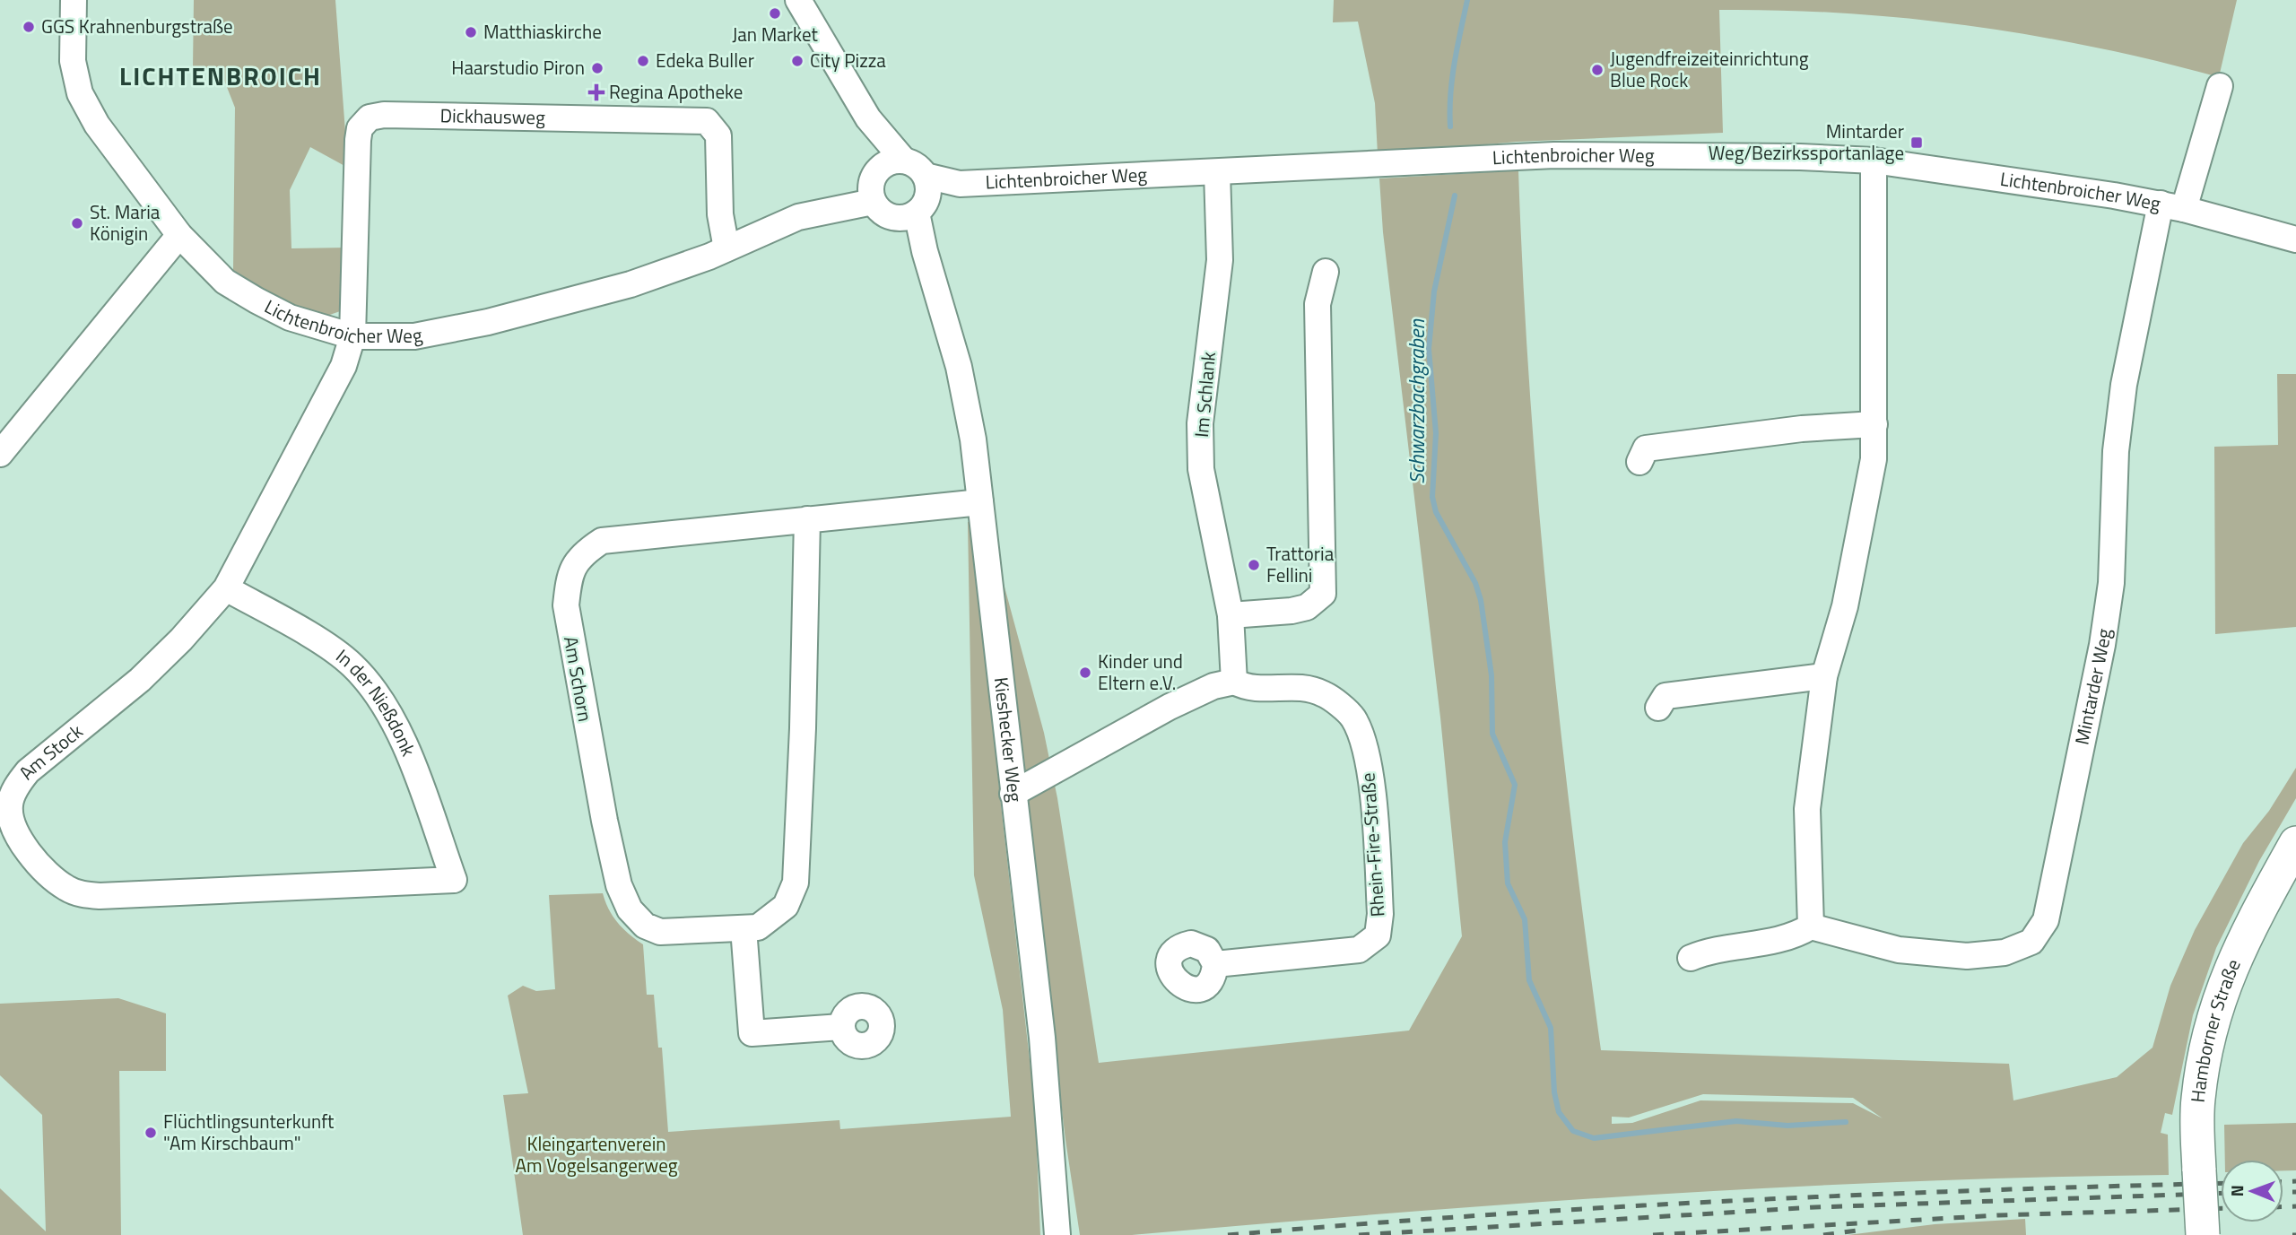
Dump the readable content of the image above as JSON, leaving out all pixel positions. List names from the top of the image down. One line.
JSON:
{"streets":{"main road":["Hamborner Straße"],"street":["Dickhausweg","Lichtenbroicher Weg","Im Schlank","Am Schorn","Mintarder Weg","In der Nießdonk","Kieshecker Weg","Am Stock","Rhein-Fire-Straße"]},"crossings":[["Dickhausweg","Lichtenbroicher Weg"],["Dickhausweg","Am Stock"],["Lichtenbroicher Weg","Im Schlank"],["Lichtenbroicher Weg","Mintarder Weg"],["Lichtenbroicher Weg","Kieshecker Weg"],["Lichtenbroicher Weg","Am Stock"],["Im Schlank","Rhein-Fire-Straße"],["Am Schorn","Kieshecker Weg"],["In der Nießdonk","Am Stock"]],"districts":["LICHTENBROICH"],"water":["Schwarzbachgraben"],"parks":["Kleingartenverein Am Vogelsangerweg"],"places":{"other":["Jan Market","GGS Krahnenburgstraße","Matthiaskirche","Edeka Buller","City Pizza","Haarstudio Piron","Jugendfreizeiteinrichtung Blue Rock","St. Maria Königin","Trattoria Fellini","Kinder und Eltern e.V.","Flüchtlingsunterkunft \"Am Kirschbaum\""],"health":["Regina Apotheke"],"transit":["Mintarder Weg/Bezirkssportanlage"]},"north":"left"}
